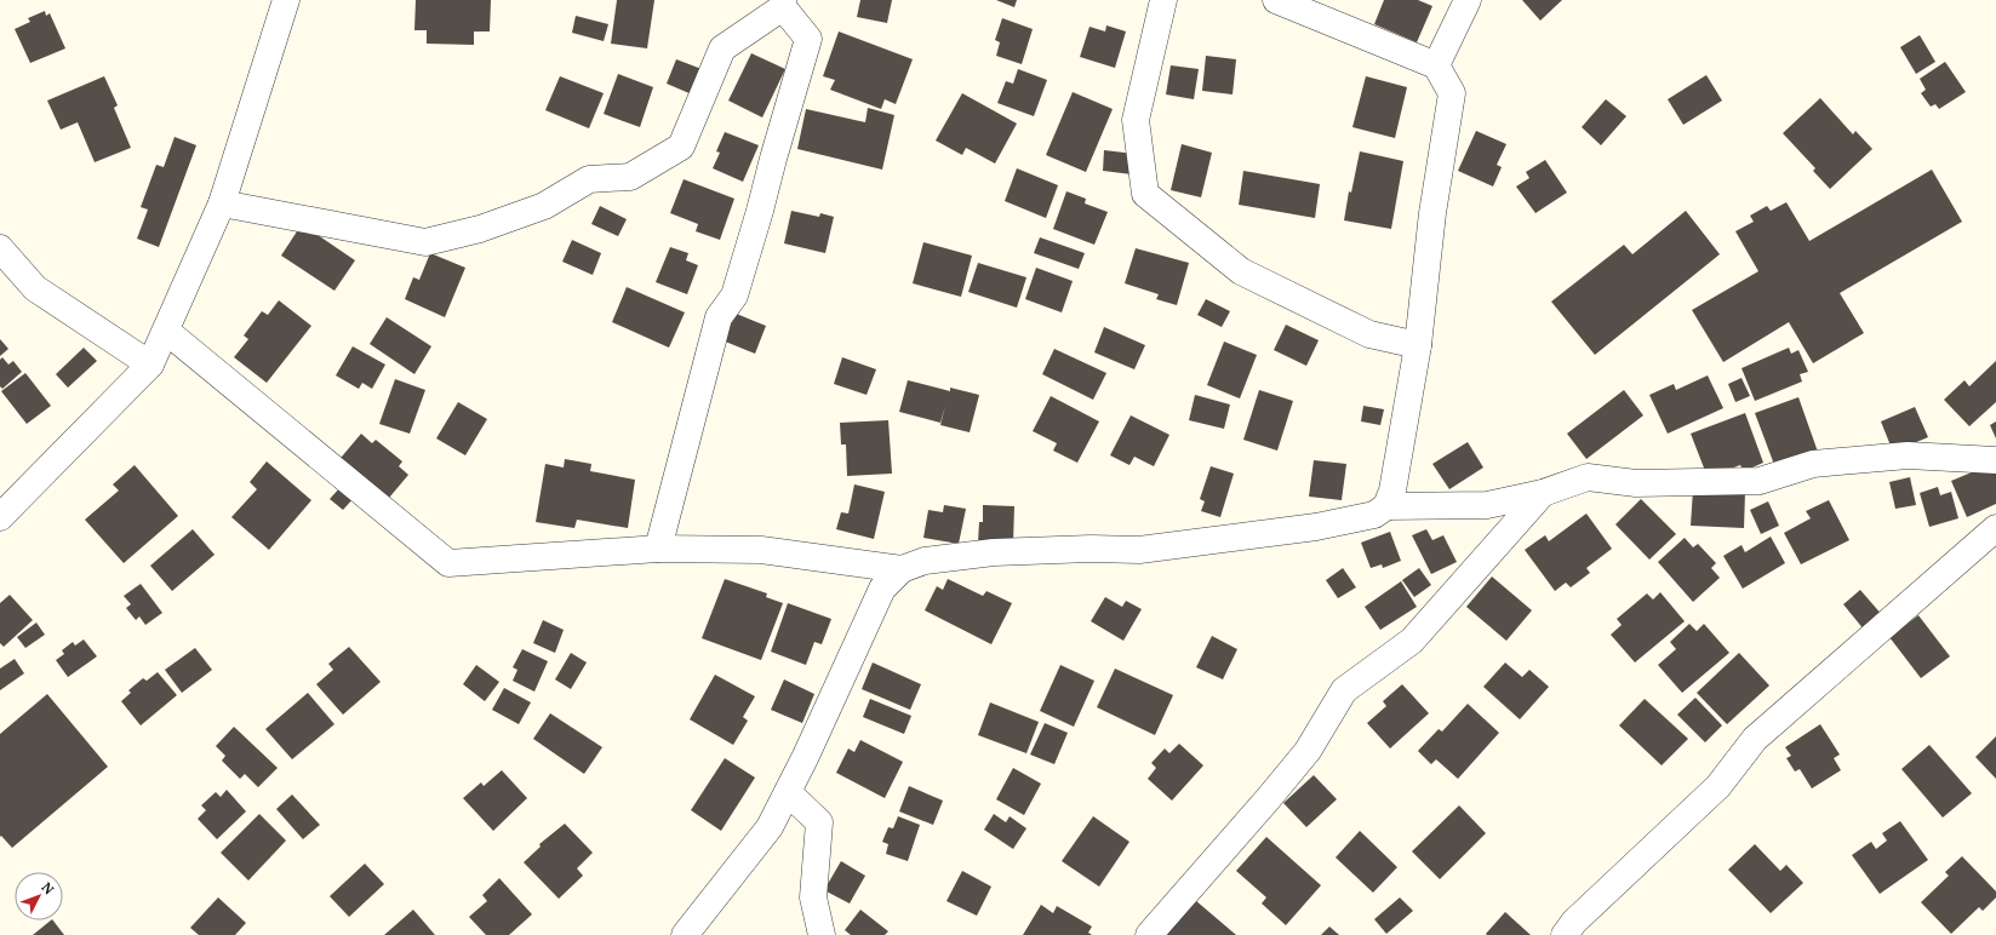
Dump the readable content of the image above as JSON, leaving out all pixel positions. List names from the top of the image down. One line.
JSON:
{"north":"top right"}
